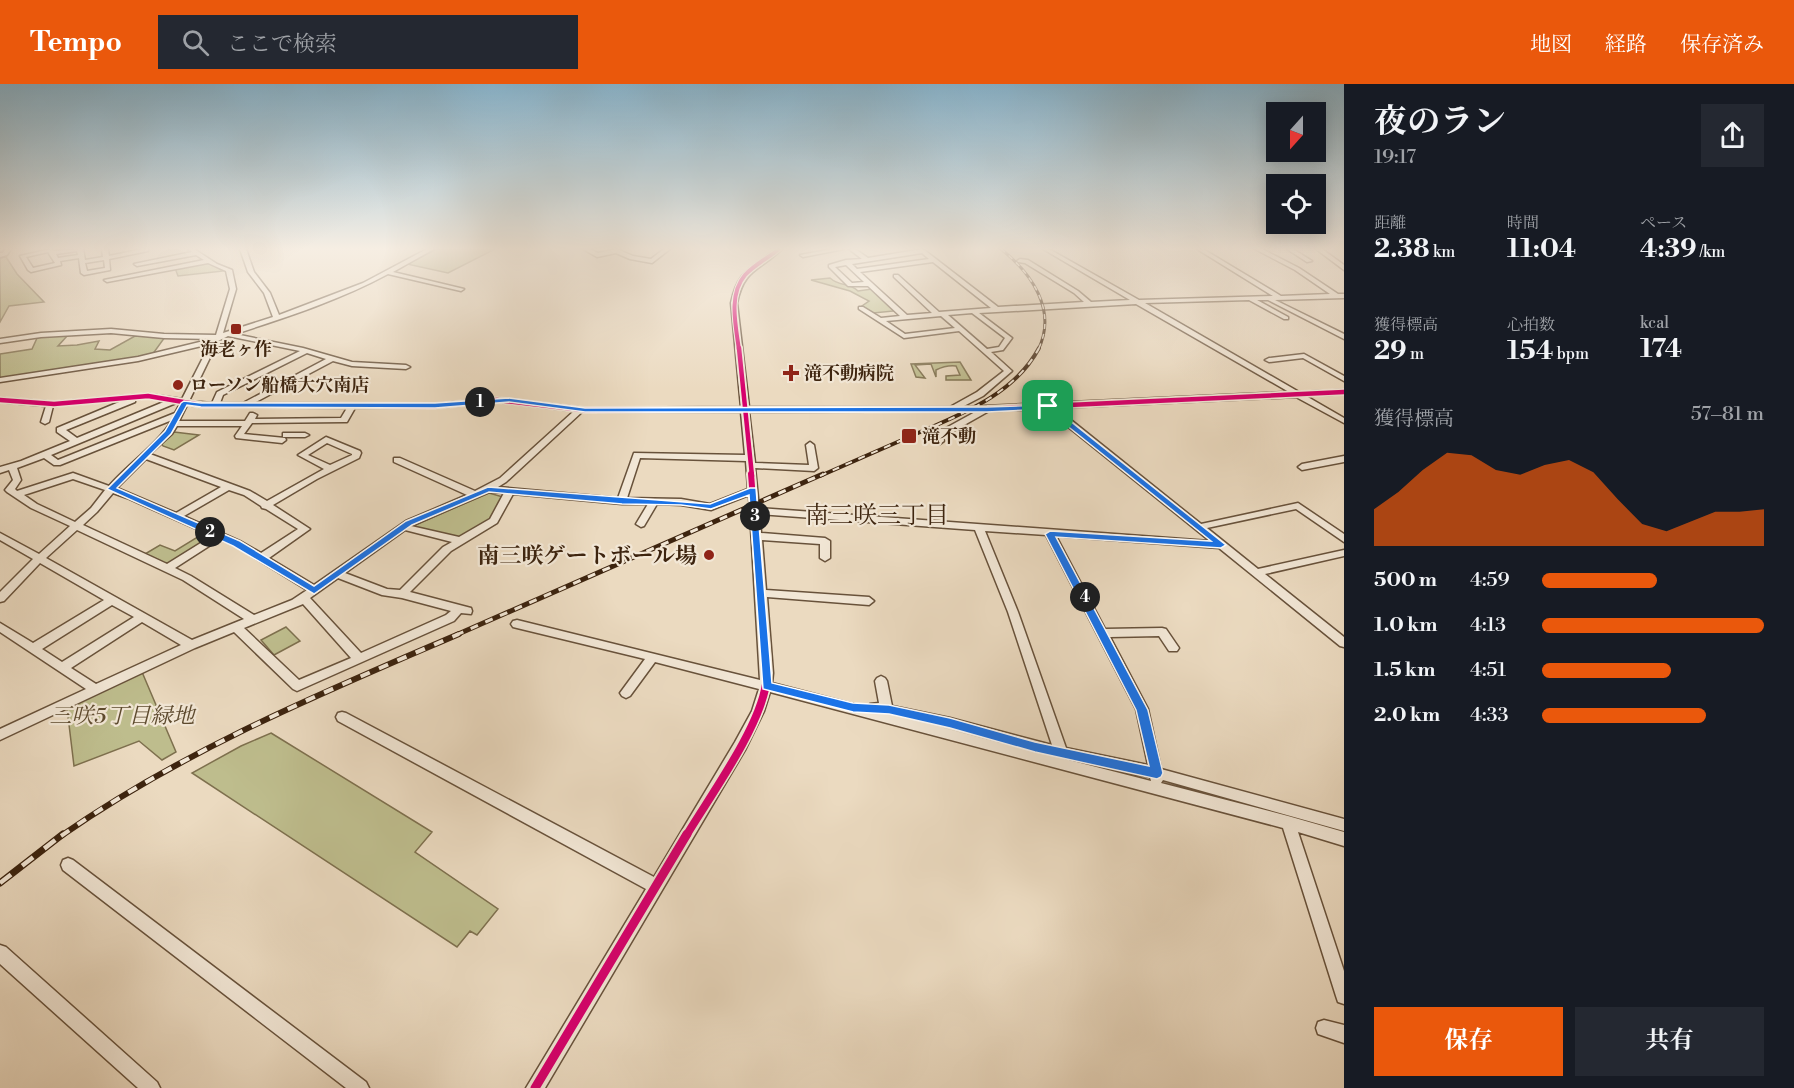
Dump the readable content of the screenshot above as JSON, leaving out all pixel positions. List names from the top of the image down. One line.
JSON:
{"districts":["南三咲三丁目"],"parks":["三咲5丁目緑地"],"places":{"transit":["海老ヶ作","滝不動"],"health":["滝不動病院"],"other":["ローソン船橋大穴南店","南三咲ゲートボール場"]},"north":"bottom","page":{"header":"Tempo","search":"ここで検索","nav":["地図","経路","保存済み"],"heading":["夜のラン","19:17"],"stats":[["距離","2.38 km"],["時間","11:04"],["ペース","4:39 /km"],["獲得標高","29 m"],["心拍数","154 bpm"],["kcal","174"]],"pins":["1","3","2","4"],"chart":["獲得標高","57–81 m"],"list":[{"name":"500 m","note":"4:59"},{"name":"1.0 km","note":"4:13"},{"name":"1.5 km","note":"4:51"},{"name":"2.0 km","note":"4:33"}],"buttons":["保存","共有"]}}
